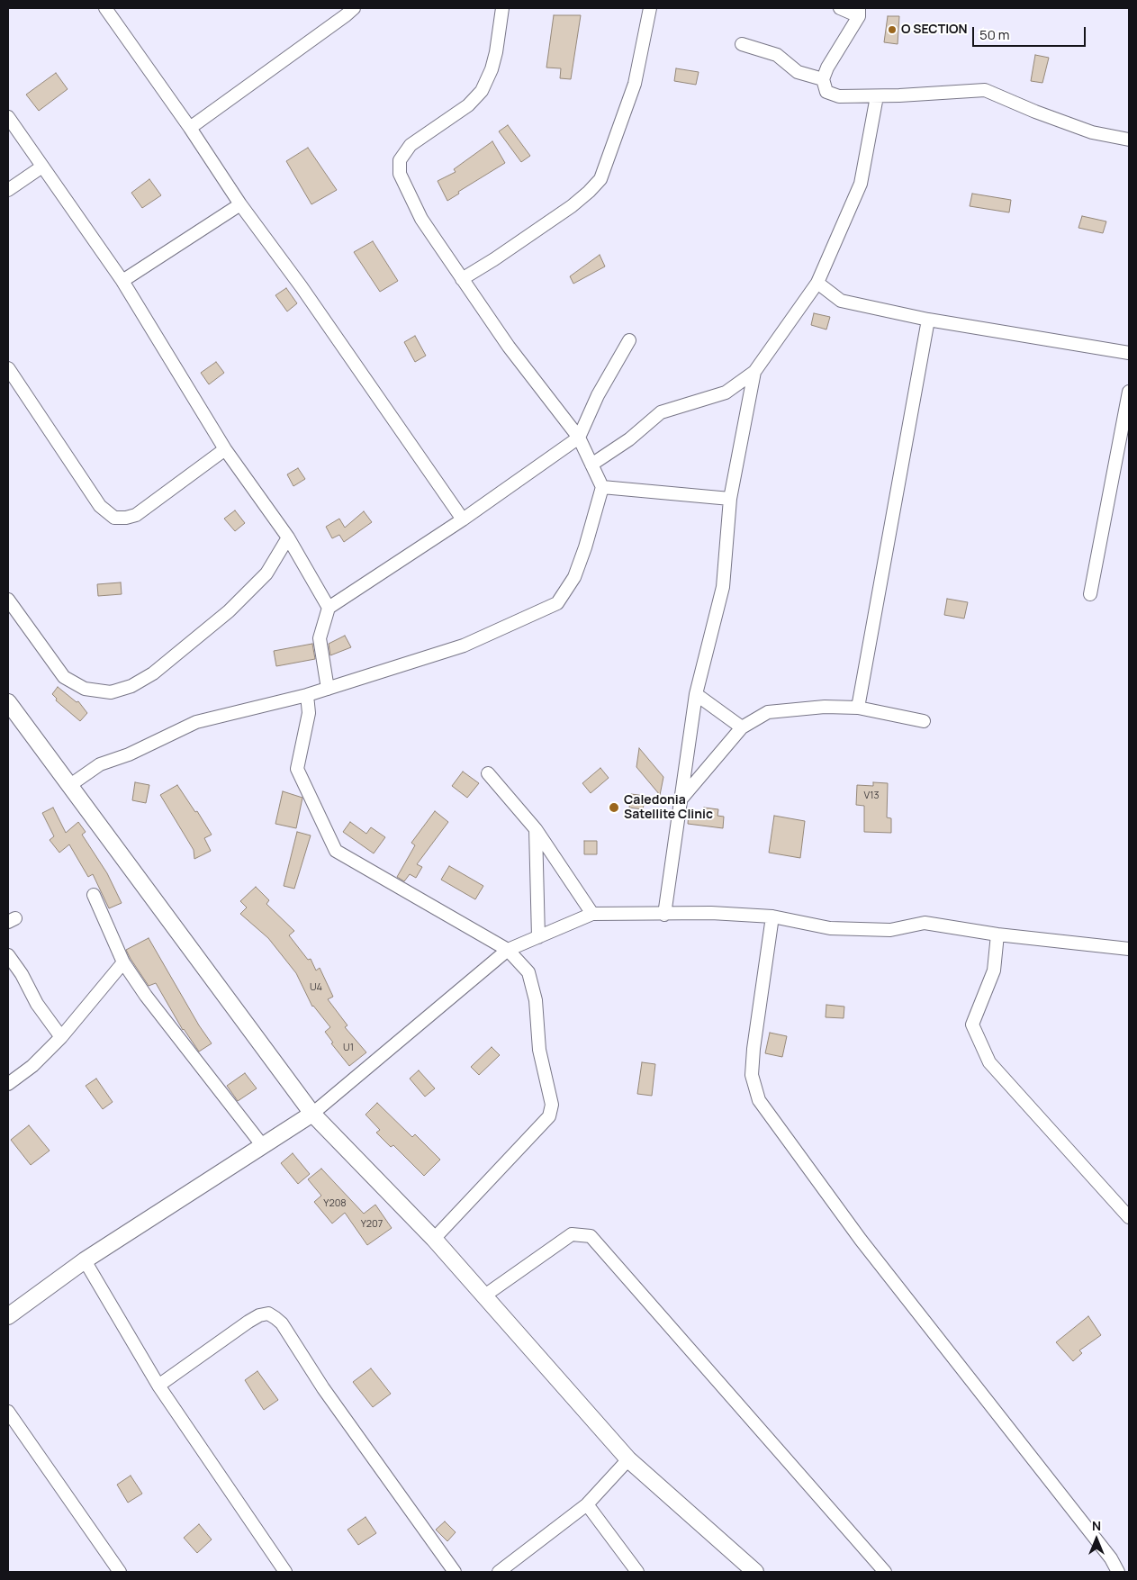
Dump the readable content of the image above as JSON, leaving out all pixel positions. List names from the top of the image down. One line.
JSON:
{"places":["O SECTION","Caledonia Satellite Clinic"],"house_numbers":["V13","U4","U1","Y208","Y207"],"scale_bar":"50 m","north":"top"}
